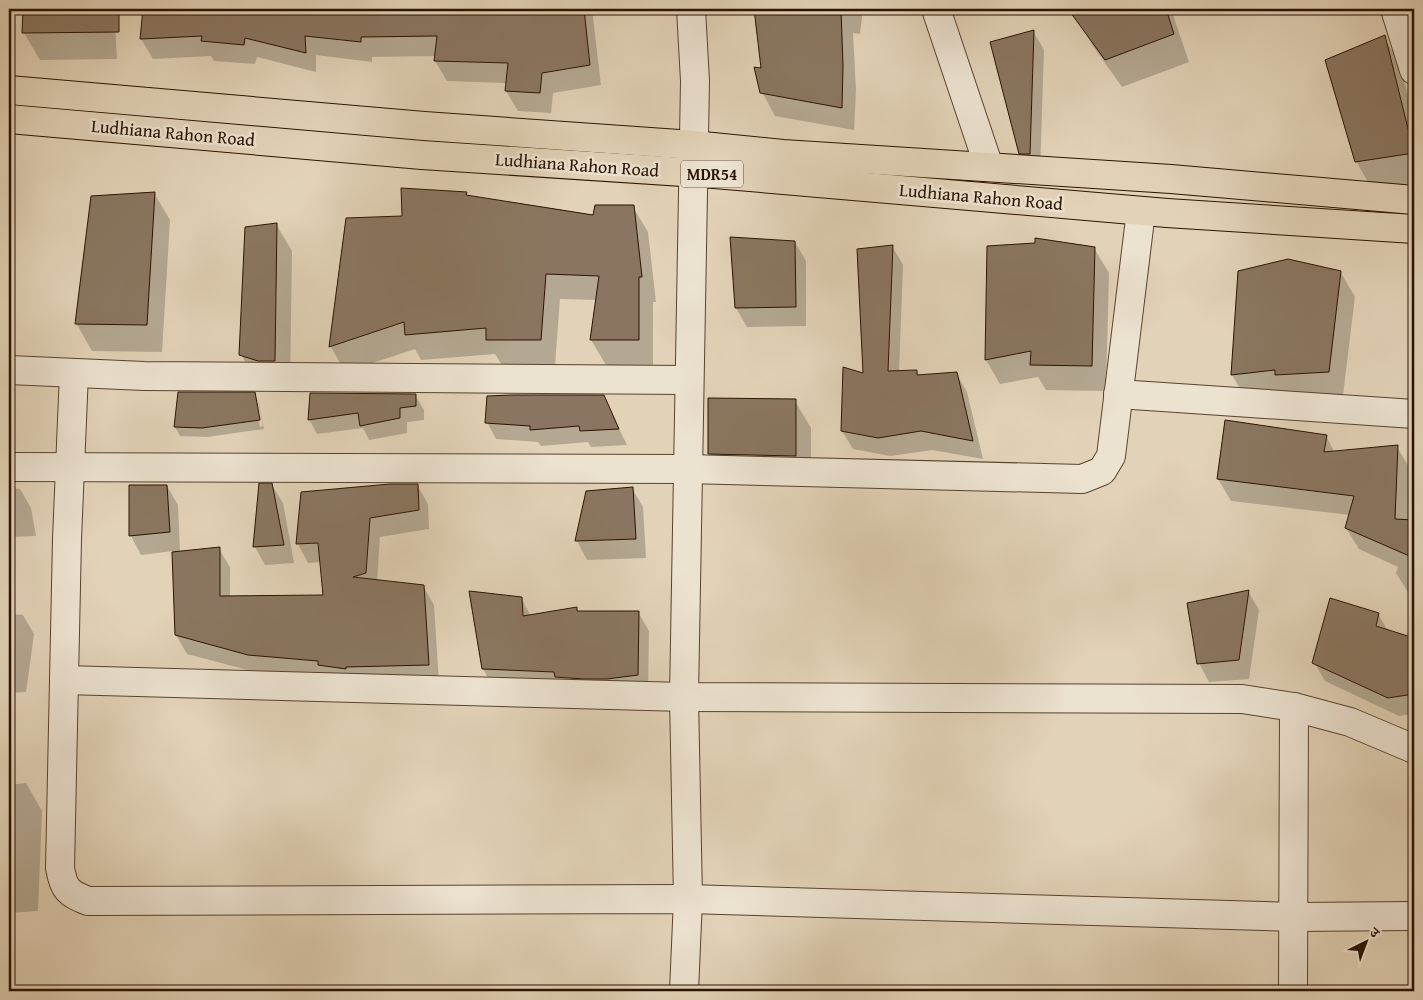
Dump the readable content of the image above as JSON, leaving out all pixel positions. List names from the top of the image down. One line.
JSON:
{"streets":{"main road":["Ludhiana Rahon Road","MDR54"]},"north":"top right"}
